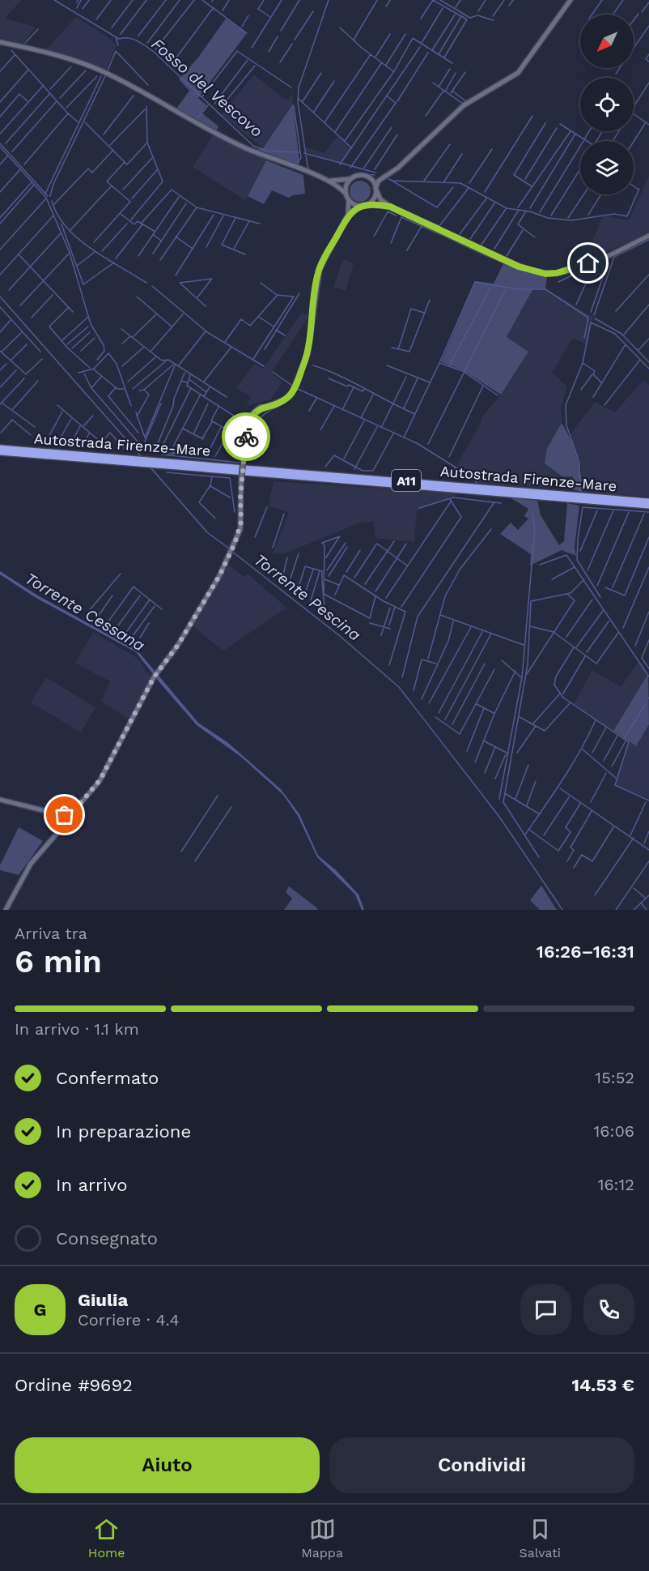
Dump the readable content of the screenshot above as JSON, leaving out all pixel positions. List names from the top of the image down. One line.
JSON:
{"streets":{"highway":["Autostrada Firenze-Mare","A11"]},"water":["Fosso del Vescovo","Torrente Pescina","Torrente Cessana"],"north":"bottom left","page":{"heading":["6 min","Arriva tra","16:26–16:31"],"panel":["Giulia","Corriere · 4.4","Ordine #9692","14.53 €"],"bar":"In arrivo · 1.1 km","list":[["Confermato","15:52"],["In preparazione","16:06"],["In arrivo","16:12"],"Consegnato"],"round":"G","buttons":["Aiuto","Condividi"],"tabs":["Home","Mappa","Salvati"]}}
